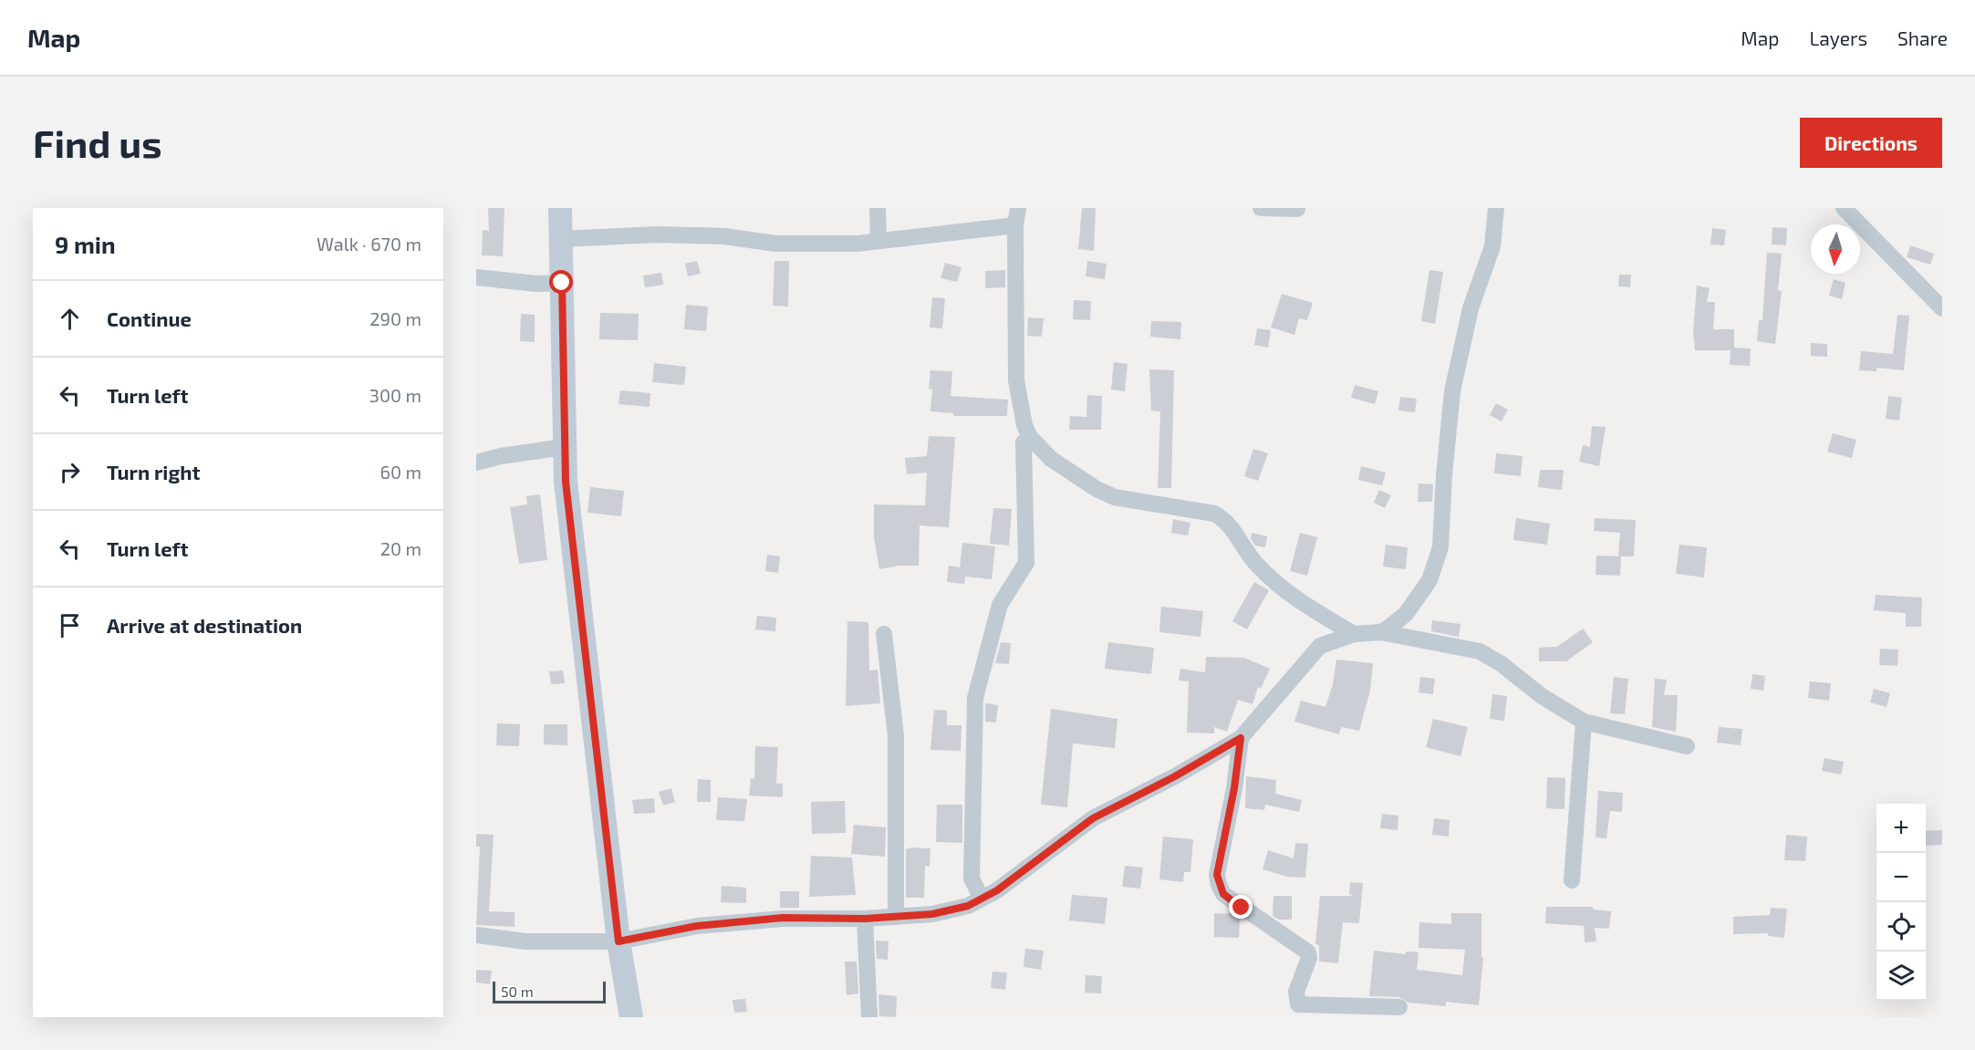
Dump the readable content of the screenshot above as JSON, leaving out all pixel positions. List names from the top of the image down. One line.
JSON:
{"scale_bar":"50 m","north":"bottom","page":{"header":"Map","nav":["Map","Layers","Share"],"buttons":"Directions","title":"Find us","heading":["9 min","Walk · 670 m"],"list":[["Continue","290 m"],["Turn left","300 m"],["Turn right","60 m"],["Turn left","20 m"],"Arrive at destination"],"map_buttons":["+","−"],"scale":"50 m"}}
